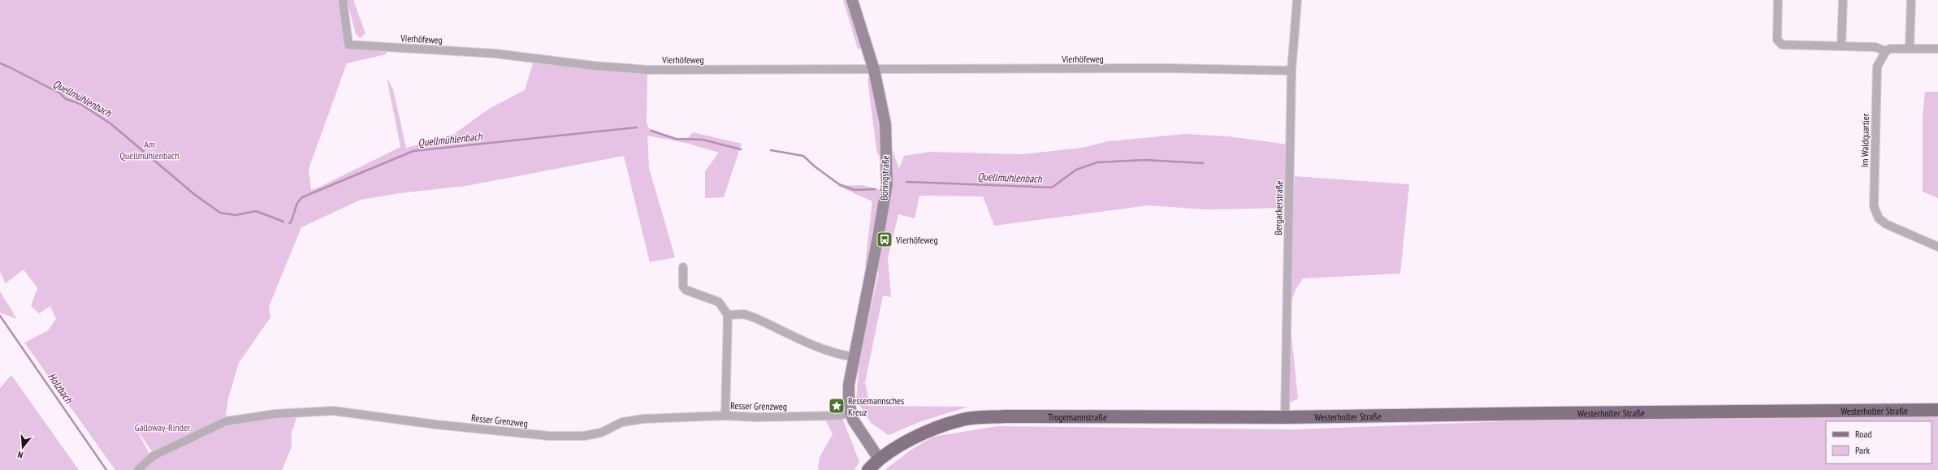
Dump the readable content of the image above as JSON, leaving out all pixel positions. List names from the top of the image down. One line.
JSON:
{"streets":{"main road":["Böningstraße","Westerholter Straße","Trogemannstraße"],"street":["Vierhöfeweg","Im Waldquartier","Bergackerstraße","Resser Grenzweg"]},"crossings":[["Vierhöfeweg","Böningstraße"],["Vierhöfeweg","Bergackerstraße"],["Böningstraße","Resser Grenzweg"],["Böningstraße","Trogemannstraße"],["Bergackerstraße","Westerholter Straße"],["Bergackerstraße","Trogemannstraße"],["Westerholter Straße","Trogemannstraße"]],"water":["Quellmühlenbach","Holzbach"],"parks":["Am Quellmühlenbach","Galloway-Rinder"],"places":{"bus stop":["Vierhöfeweg"],"place":["Ressemannsches Kreuz"]},"legend":["Road","Park"],"north":"bottom"}
